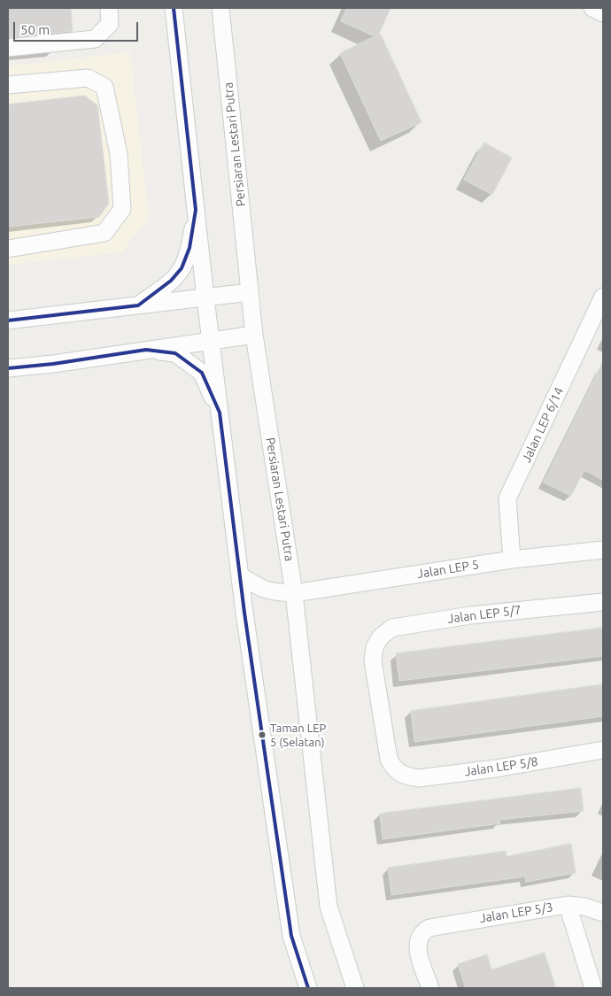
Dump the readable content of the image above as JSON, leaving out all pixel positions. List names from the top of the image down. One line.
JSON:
{"streets":{"street":["Persiaran Lestari Putra","Jalan LEP 6/14","Jalan LEP 5","Jalan LEP 5/7","Jalan LEP 5/8","Jalan LEP 5/3"]},"crossings":[["Persiaran Lestari Putra","Jalan LEP 5"],["Jalan LEP 6/14","Jalan LEP 5"],["Jalan LEP 5/7","Jalan LEP 5/8"]],"places":["Taman LEP 5 (Selatan)"],"scale_bar":"50 m"}
